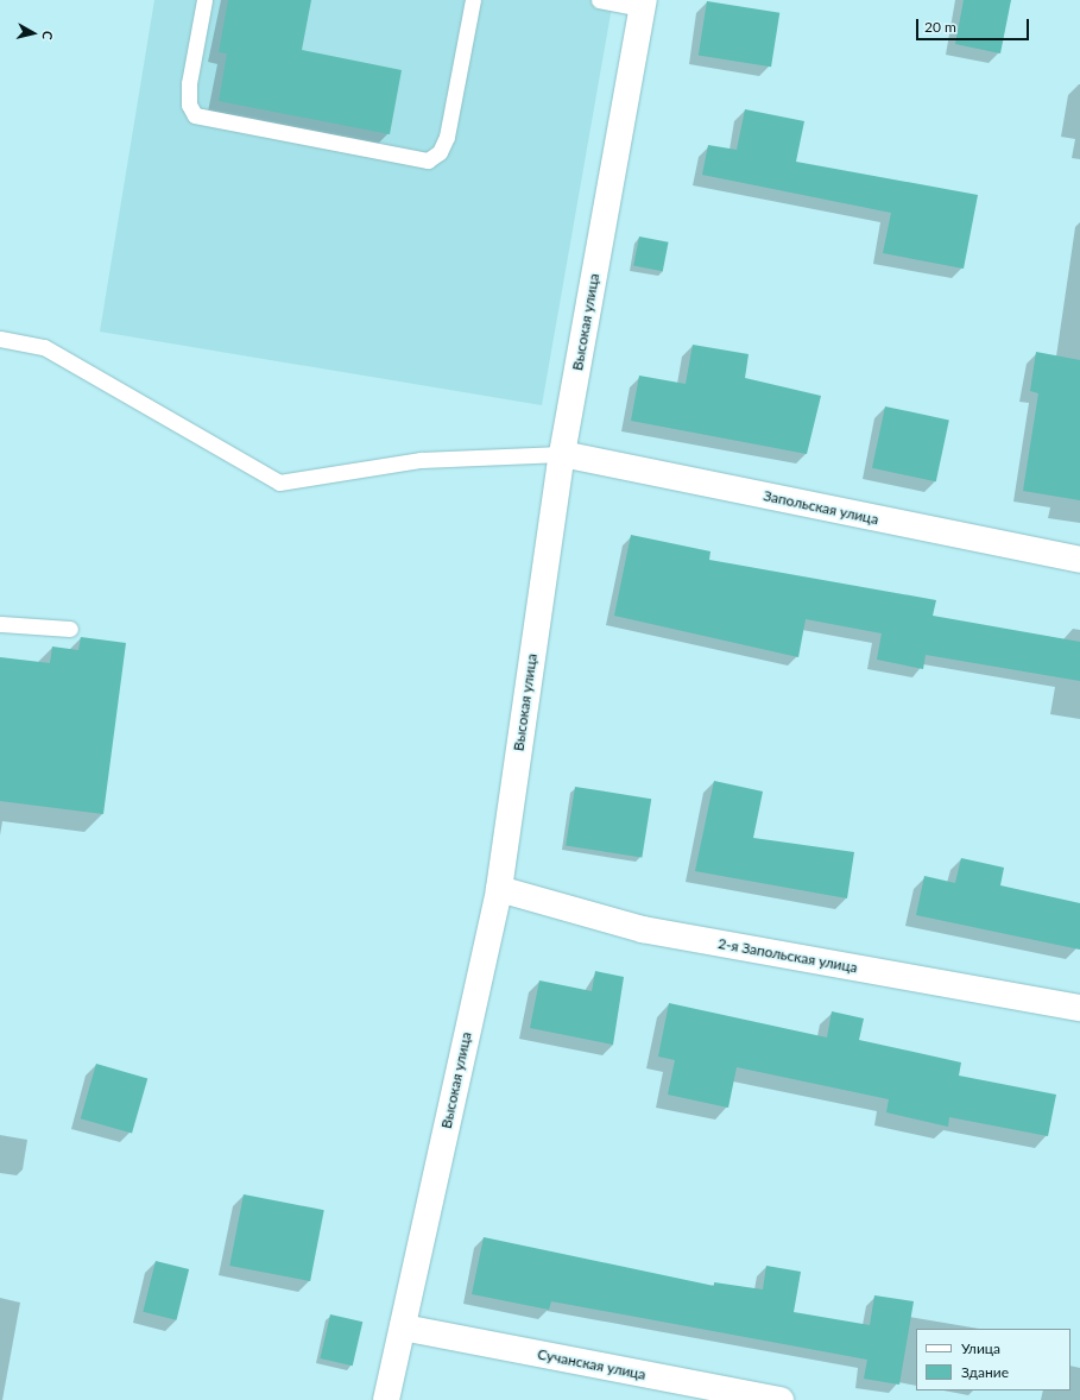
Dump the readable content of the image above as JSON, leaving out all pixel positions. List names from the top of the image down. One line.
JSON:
{"streets":{"street":["Высокая улица","Запольская улица","2-я Запольская улица","Сучанская улица"]},"crossings":[["Высокая улица","Запольская улица"],["Высокая улица","2-я Запольская улица"],["Высокая улица","Сучанская улица"]],"legend":["Улица","Здание"],"scale_bar":"20 m","north":"right"}
